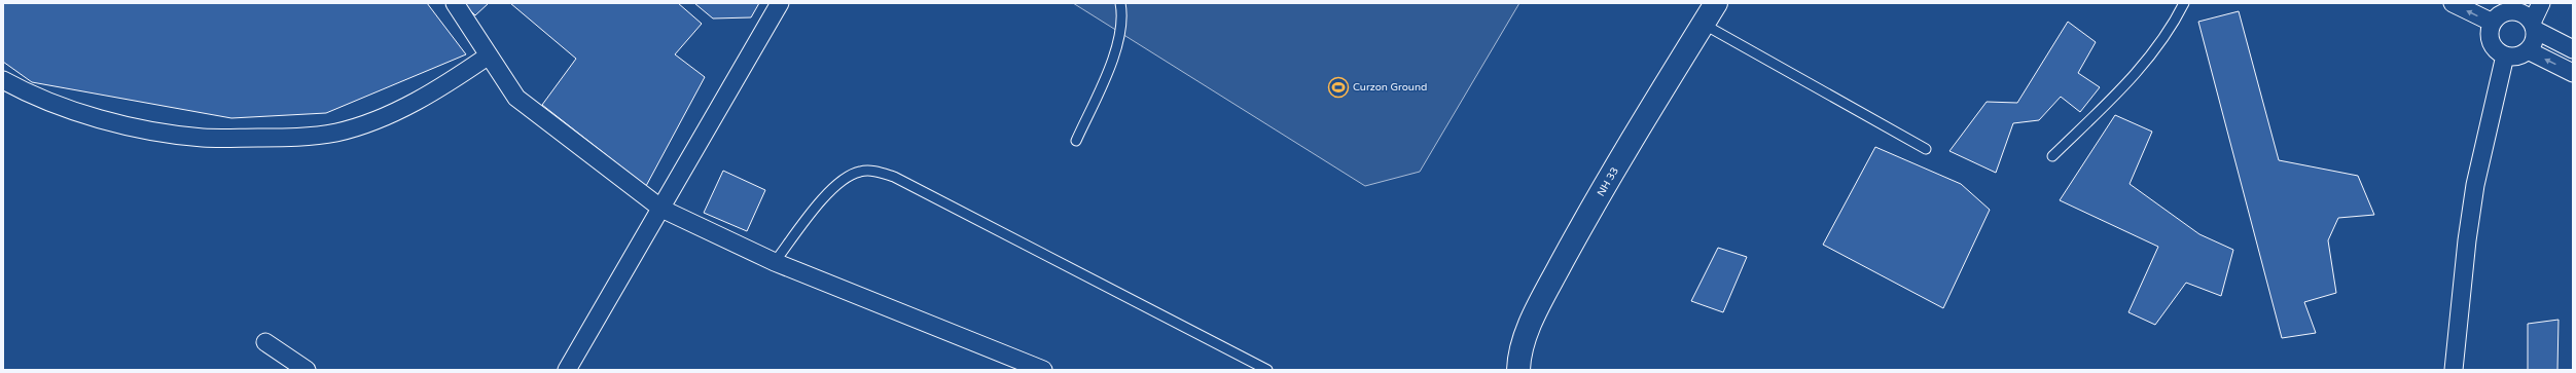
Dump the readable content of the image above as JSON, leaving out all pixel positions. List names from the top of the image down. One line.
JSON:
{"streets":{"main road":["NH 33"]},"places":{"sports":["Curzon Ground"]}}
